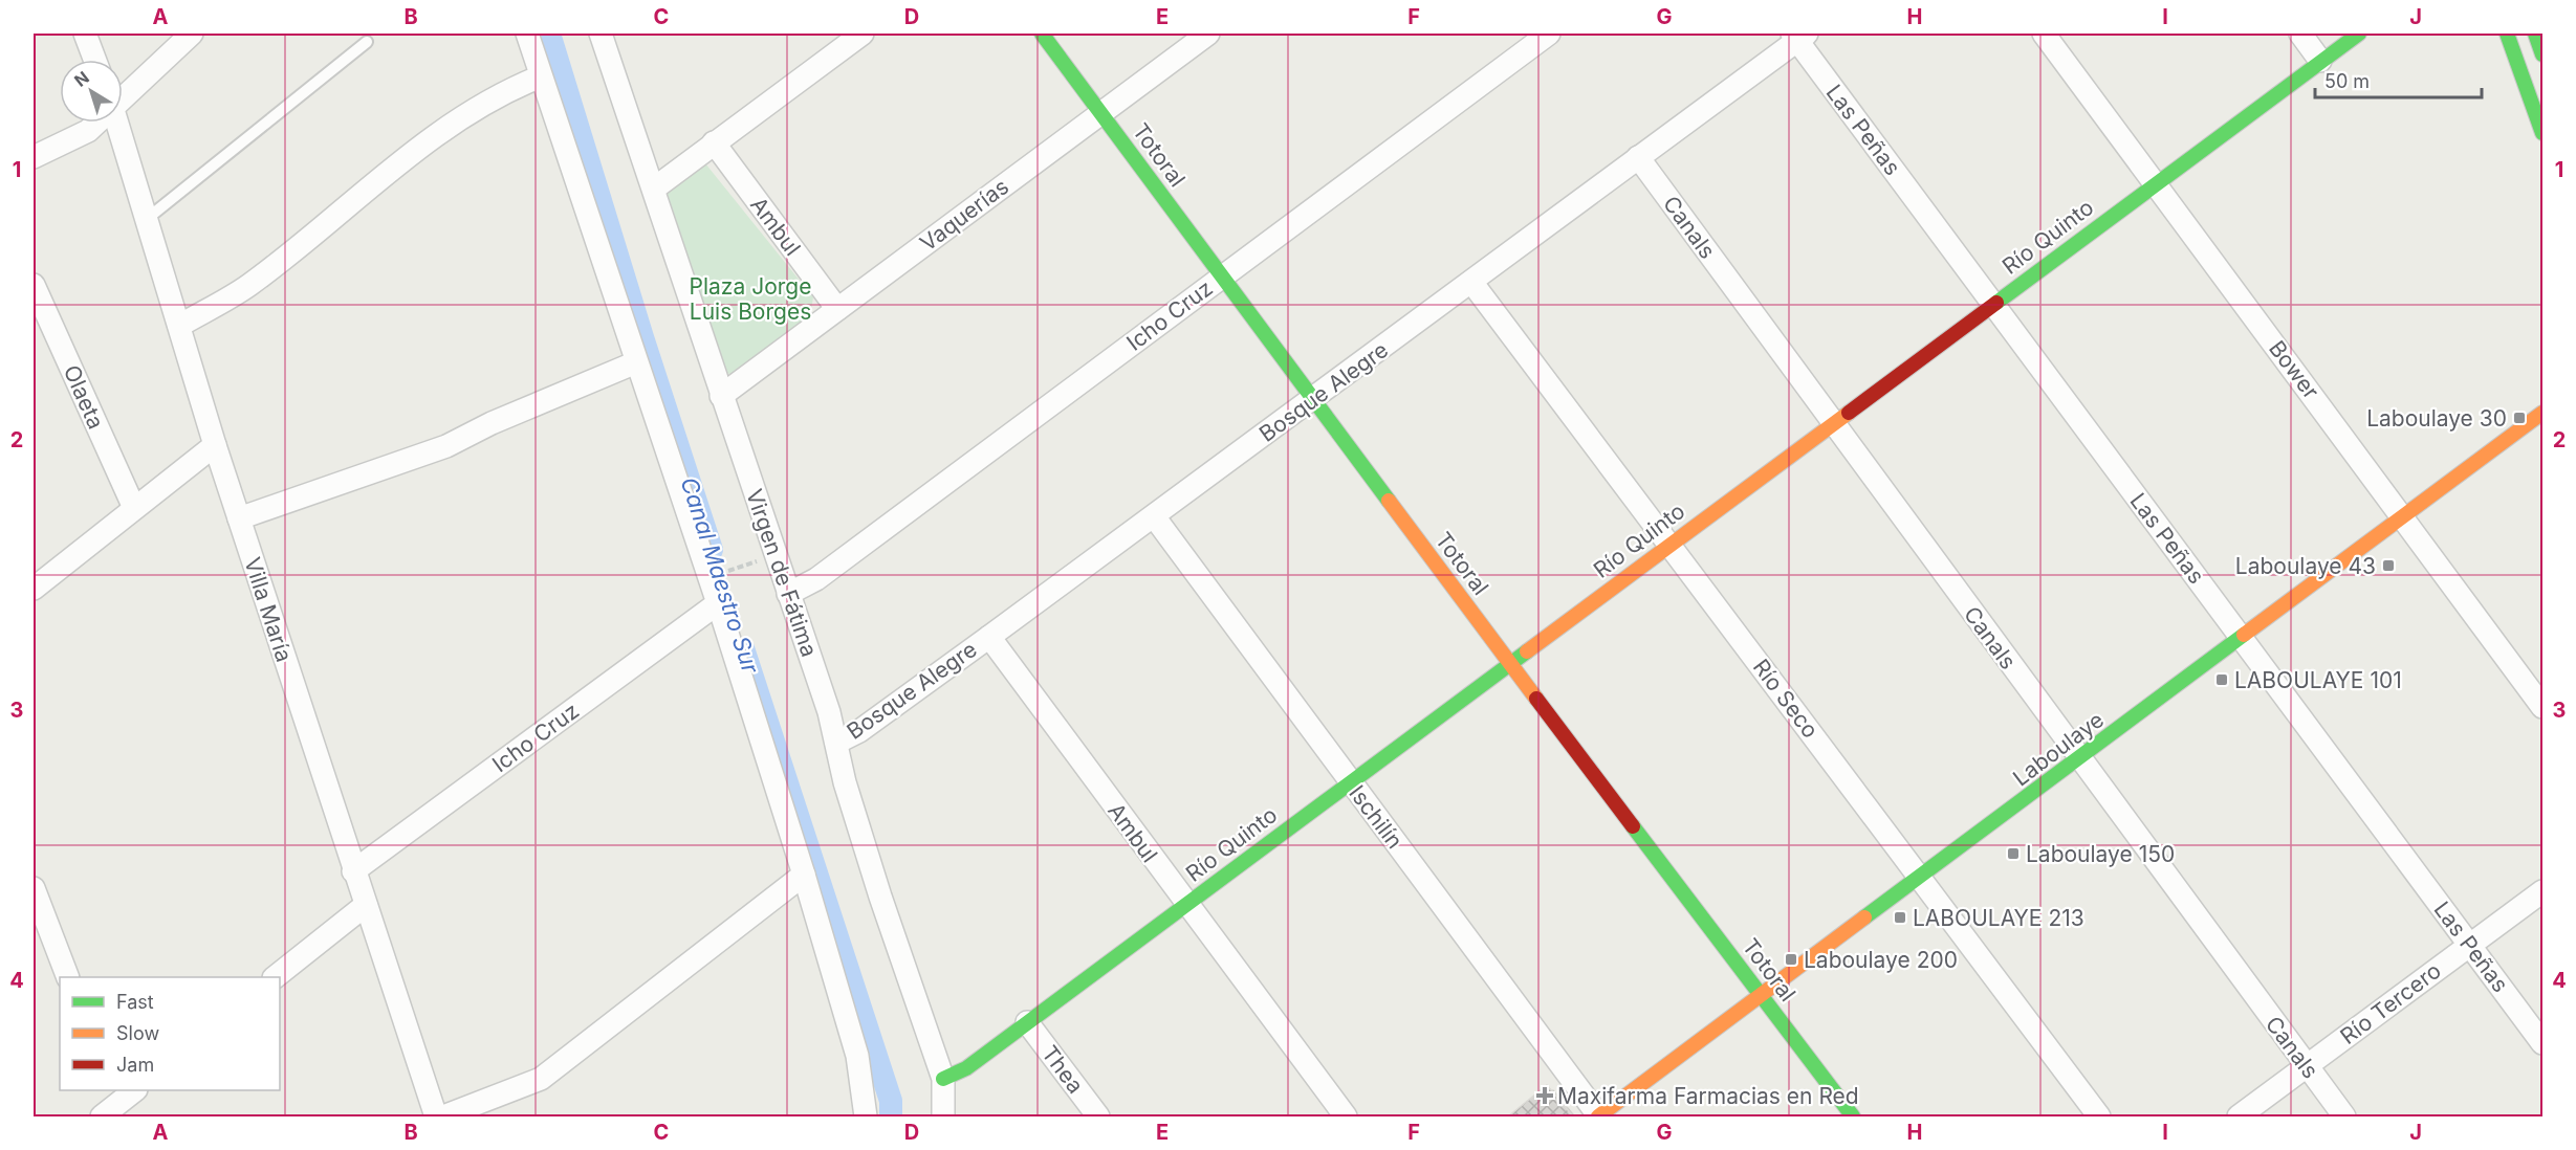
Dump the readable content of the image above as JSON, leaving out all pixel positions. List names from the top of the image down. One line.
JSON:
{"streets":{"main road":["Totoral","Río Quinto","Laboulaye"],"street":["Las Peñas","Vaquerías","Ambul","Canals","Icho Cruz","Bower","Bosque Alegre","Olaeta","Virgen de Fátima","Villa María","Río Seco","Ischilín","Río Tercero","Thea"]},"crossings":[["Las Peñas","Río Quinto"],["Las Peñas","Bosque Alegre"],["Las Peñas","Laboulaye"],["Las Peñas","Río Tercero"],["Totoral","Vaquerías"],["Totoral","Río Quinto"],["Totoral","Icho Cruz"],["Totoral","Bosque Alegre"],["Totoral","Laboulaye"],["Vaquerías","Ambul"],["Vaquerías","Virgen de Fátima"],["Ambul","Río Quinto"],["Ambul","Bosque Alegre"],["Canals","Río Quinto"],["Canals","Bosque Alegre"],["Canals","Laboulaye"],["Canals","Río Tercero"],["Río Quinto","Bower"],["Río Quinto","Virgen de Fátima"],["Río Quinto","Río Seco"],["Río Quinto","Ischilín"],["Río Quinto","Thea"],["Icho Cruz","Virgen de Fátima"],["Icho Cruz","Villa María"],["Bower","Laboulaye"],["Bosque Alegre","Virgen de Fátima"],["Bosque Alegre","Río Seco"],["Bosque Alegre","Ischilín"],["Río Seco","Laboulaye"],["Laboulaye","Ischilín"]],"water":["Canal Maestro Sur"],"parks":["Plaza Jorge Luis Borges"],"places":{"transit":["Laboulaye 30","Laboulaye 43","LABOULAYE 101","Laboulaye 150","LABOULAYE 213","Laboulaye 200"],"health":["Maxifarma Farmacias en Red"]},"legend":["Fast","Slow","Jam"],"scale_bar":"50 m","north":"top left","grid":{"columns":["A","B","C","D","E","F","G","H","I","J"],"rows":["1","2","3","4"]}}
